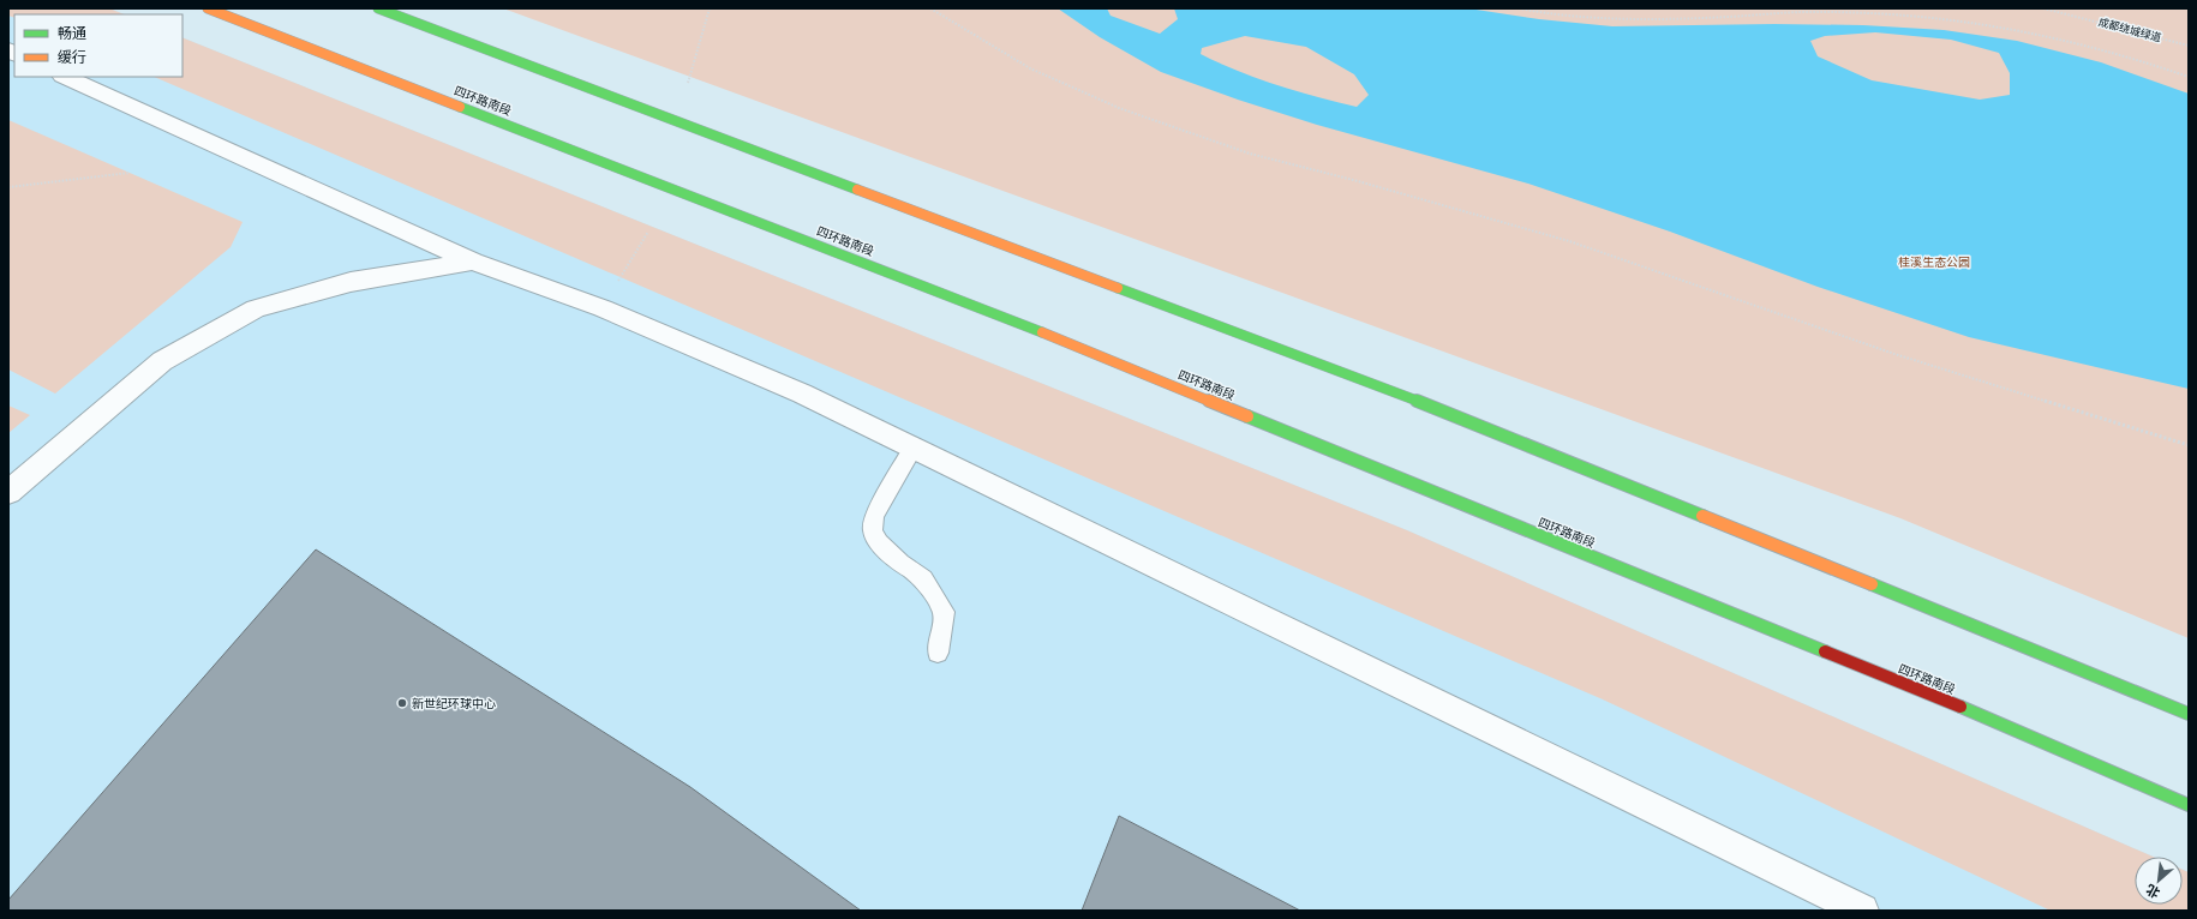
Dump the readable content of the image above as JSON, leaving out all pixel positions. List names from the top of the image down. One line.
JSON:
{"streets":{"highway":["四环路南段"],"path":["成都绕城绿道"]},"parks":["桂溪生态公园"],"places":["新世纪环球中心"],"legend":["畅通","缓行"],"north":"bottom left"}
